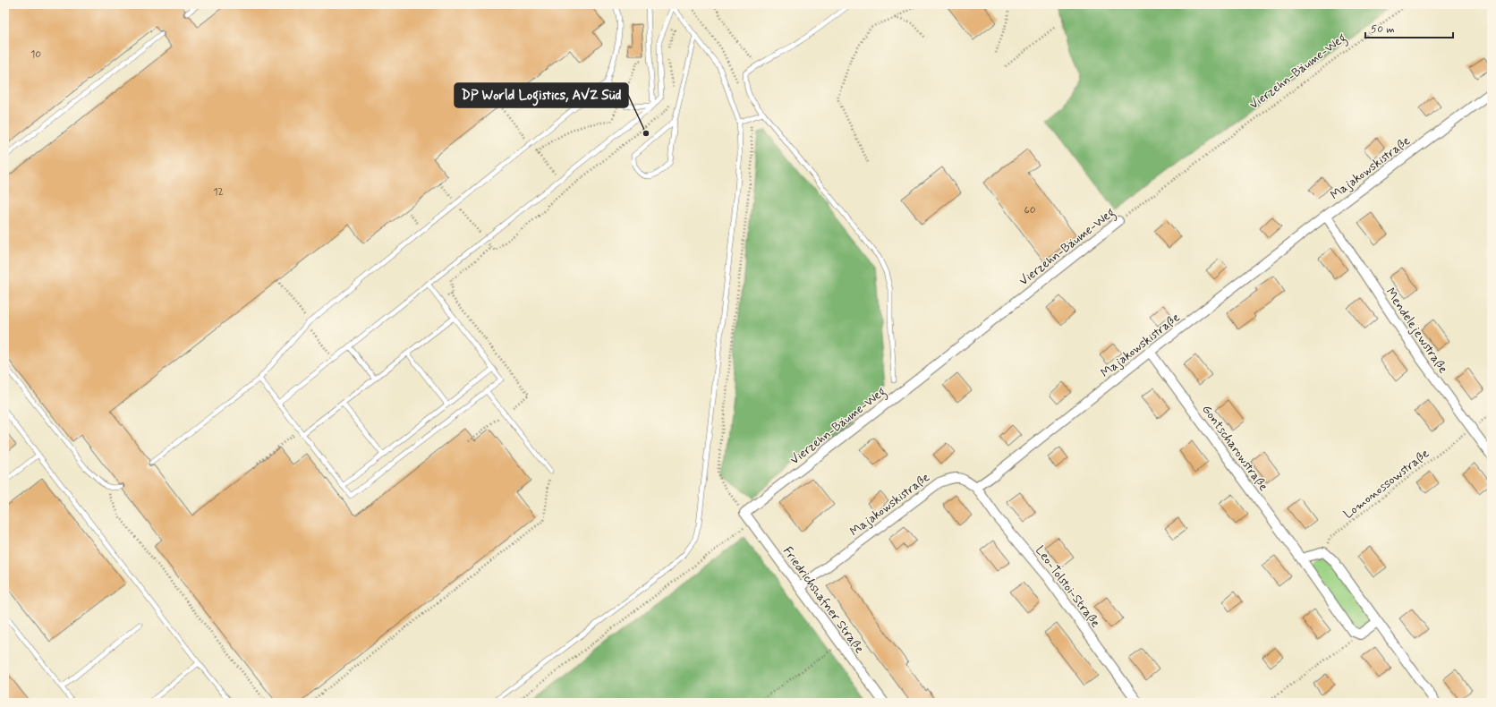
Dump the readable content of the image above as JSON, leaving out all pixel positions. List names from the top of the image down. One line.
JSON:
{"streets":{"street":["Vierzehn-Bäume-Weg","Majakowskistraße","Mendelejewstraße","Gontscharowstraße","Leo-Tolstoi-Straße","Friedrichshafner Straße"],"path":["Lomonossowstraße"]},"crossings":[["Vierzehn-Bäume-Weg","Friedrichshafner Straße"],["Majakowskistraße","Mendelejewstraße"],["Majakowskistraße","Gontscharowstraße"],["Majakowskistraße","Leo-Tolstoi-Straße"],["Majakowskistraße","Friedrichshafner Straße"]],"places":["DP World Logistics, AVZ Süd"],"house_numbers":["10","12","60"],"scale_bar":"50 m"}
